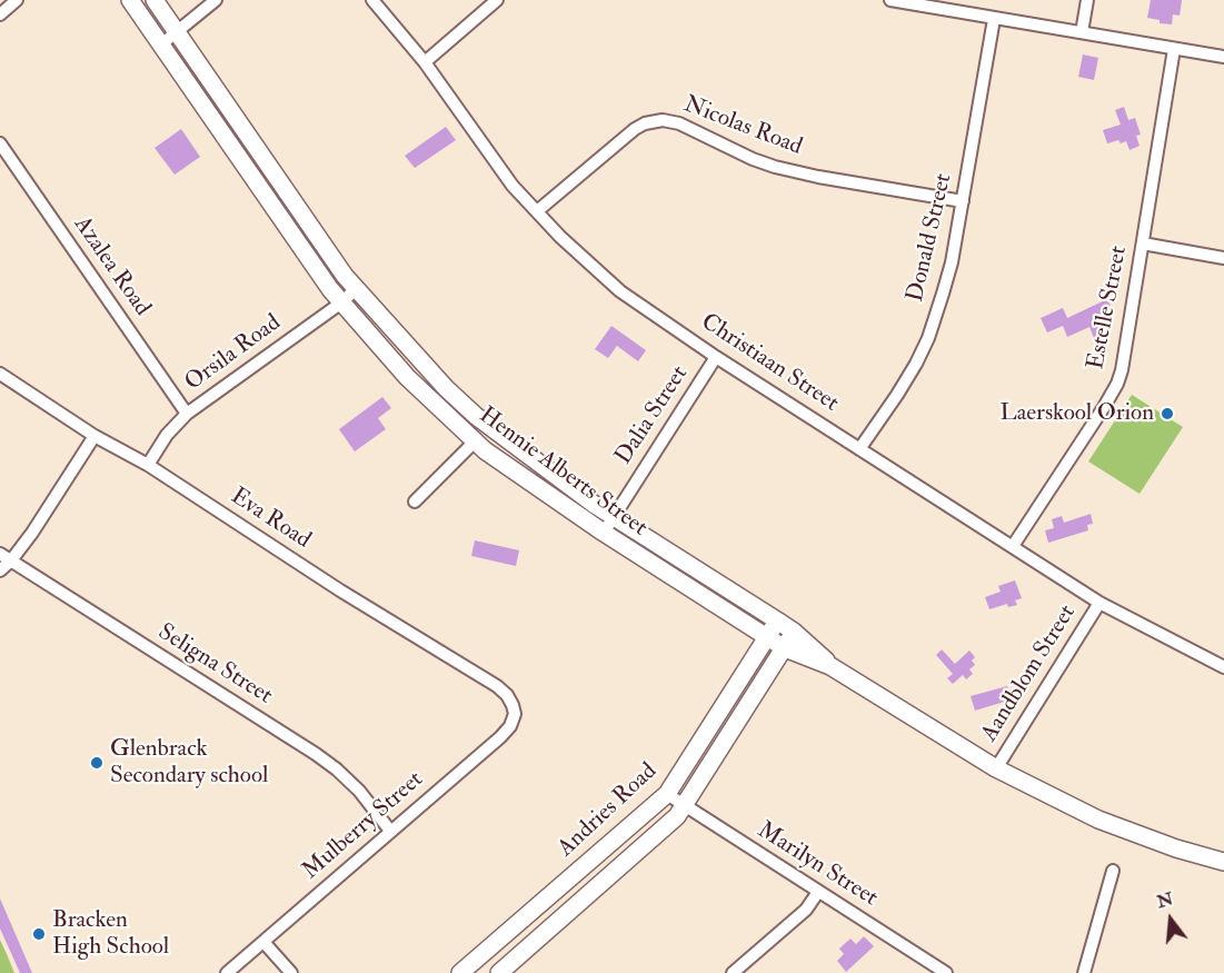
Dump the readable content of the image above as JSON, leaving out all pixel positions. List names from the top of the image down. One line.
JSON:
{"streets":{"street":["Nicolas Road","Donald Street","Azalea Road","Estelle Street","Orsila Road","Christiaan Street","Dalia Street","Hennie Alberts Street","Eva Road","Seligna Street","Aandblom Street","Andries Road","Mulberry Street","Marilyn Street"]},"crossings":[["Nicolas Road","Donald Street"],["Nicolas Road","Christiaan Street"],["Donald Street","Christiaan Street"],["Azalea Road","Orsila Road"],["Estelle Street","Christiaan Street"],["Orsila Road","Hennie Alberts Street"],["Orsila Road","Eva Road"],["Christiaan Street","Dalia Street"],["Christiaan Street","Aandblom Street"],["Dalia Street","Hennie Alberts Street"],["Hennie Alberts Street","Aandblom Street"],["Hennie Alberts Street","Andries Road"],["Eva Road","Mulberry Street"],["Seligna Street","Mulberry Street"],["Andries Road","Marilyn Street"]],"places":["Laerskool Orion","Glenbrack Secondary school","Bracken High School"],"north":"top"}
